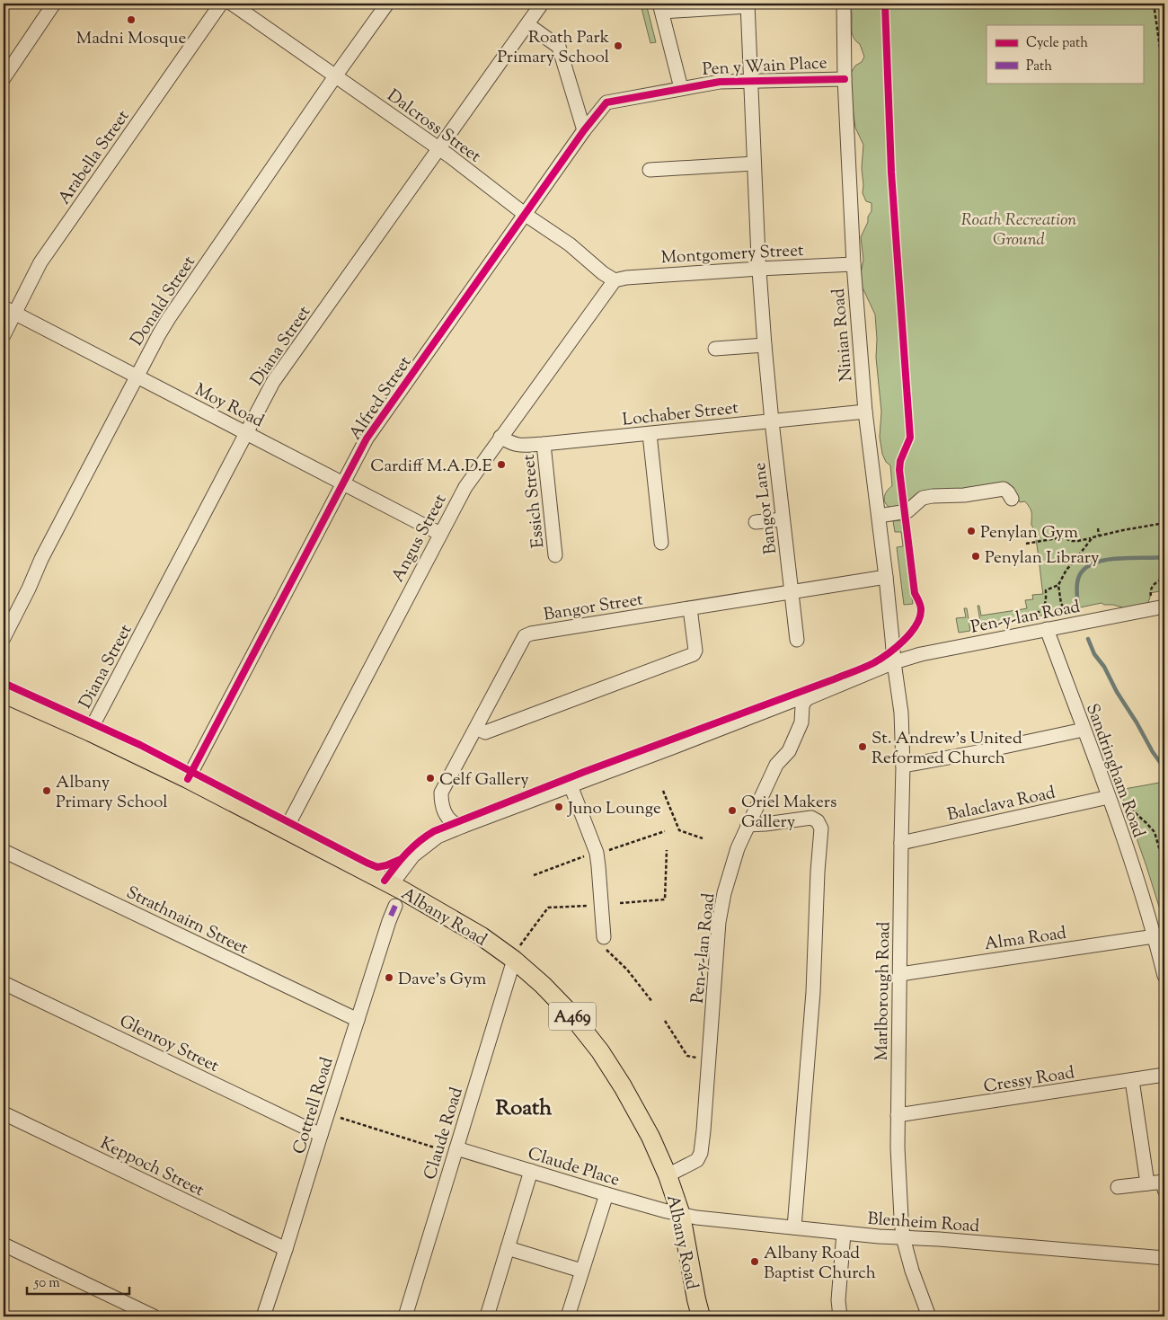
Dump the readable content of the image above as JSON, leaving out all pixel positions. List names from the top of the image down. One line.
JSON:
{"streets":{"main road":["Albany Road","A469"],"street":["Pen y Wain Place","Dalcross Street","Arabella Street","Montgomery Street","Donald Street","Ninian Road","Diana Street","Alfred Street","Moy Road","Lochaber Street","Essich Street","Bangor Lane","Angus Street","Bangor Street","Pen-y-lan Road","Sandringham Road","Balaclava Road","Strathnairn Street","Alma Road","Marlborough Road","Glenroy Street","Cressy Road","Cottrell Road","Claude Road","Keppoch Street","Claude Place","Blenheim Road"]},"crossings":[["Pen y Wain Place","Ninian Road"],["Pen y Wain Place","Alfred Street"],["Pen y Wain Place","Bangor Lane"],["Dalcross Street","Montgomery Street"],["Dalcross Street","Donald Street"],["Dalcross Street","Diana Street"],["Dalcross Street","Alfred Street"],["Dalcross Street","Angus Street"],["Arabella Street","Moy Road"],["Montgomery Street","Ninian Road"],["Montgomery Street","Bangor Lane"],["Montgomery Street","Angus Street"],["Donald Street","Moy Road"],["Ninian Road","Lochaber Street"],["Ninian Road","Bangor Street"],["Ninian Road","Pen-y-lan Road"],["Ninian Road","Marlborough Road"],["Diana Street","Moy Road"],["Diana Street","Albany Road"],["Alfred Street","Moy Road"],["Alfred Street","Albany Road"],["Moy Road","Angus Street"],["Lochaber Street","Essich Street"],["Lochaber Street","Bangor Lane"],["Lochaber Street","Angus Street"],["Bangor Lane","Bangor Street"],["Angus Street","Albany Road"],["Bangor Street","Pen-y-lan Road"],["Pen-y-lan Road","Sandringham Road"],["Pen-y-lan Road","Albany Road"],["Pen-y-lan Road","Marlborough Road"],["Sandringham Road","Balaclava Road"],["Sandringham Road","Alma Road"],["Balaclava Road","Marlborough Road"],["Albany Road","Claude Road"],["Albany Road","Claude Place"],["Albany Road","Blenheim Road"],["Strathnairn Street","Cottrell Road"],["Alma Road","Marlborough Road"],["Marlborough Road","Cressy Road"],["Marlborough Road","Blenheim Road"],["Glenroy Street","Cottrell Road"],["Cottrell Road","Keppoch Street"],["Claude Road","Claude Place"],["Claude Place","Blenheim Road"]],"districts":["Roath"],"parks":["Roath Recreation Ground"],"places":["Madni Mosque","Roath Park Primary School","Cardiff M.A.D.E","Penylan Gym","Penylan Library","St. Andrew's United Reformed Church","Celf Gallery","Albany Primary School","Juno Lounge","Oriel Makers Gallery","Dave's Gym","Albany Road Baptist Church"],"legend":["Cycle path","Path"],"scale_bar":"50 m"}
